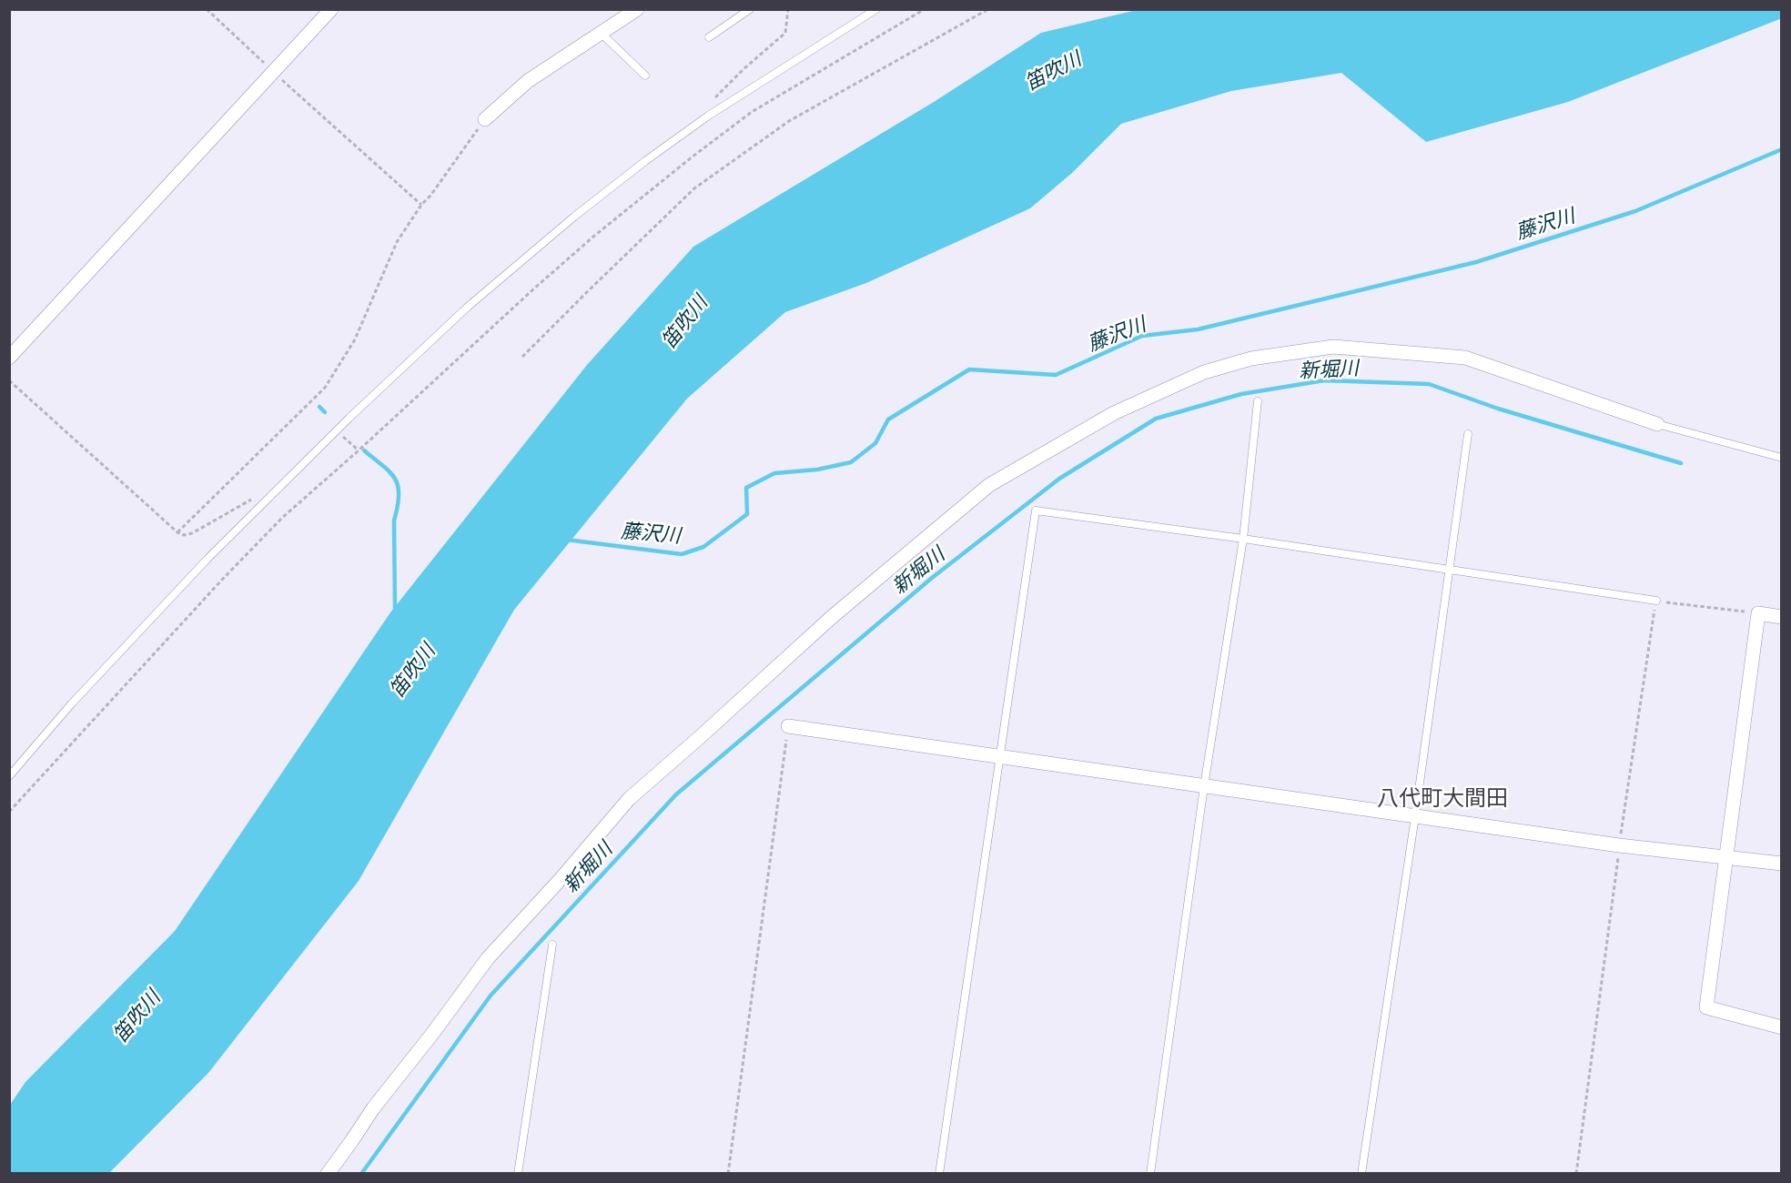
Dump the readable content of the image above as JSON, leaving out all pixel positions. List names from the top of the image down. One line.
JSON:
{"districts":["八代町大間田"],"water":["笛吹川","藤沢川","新堀川"]}
